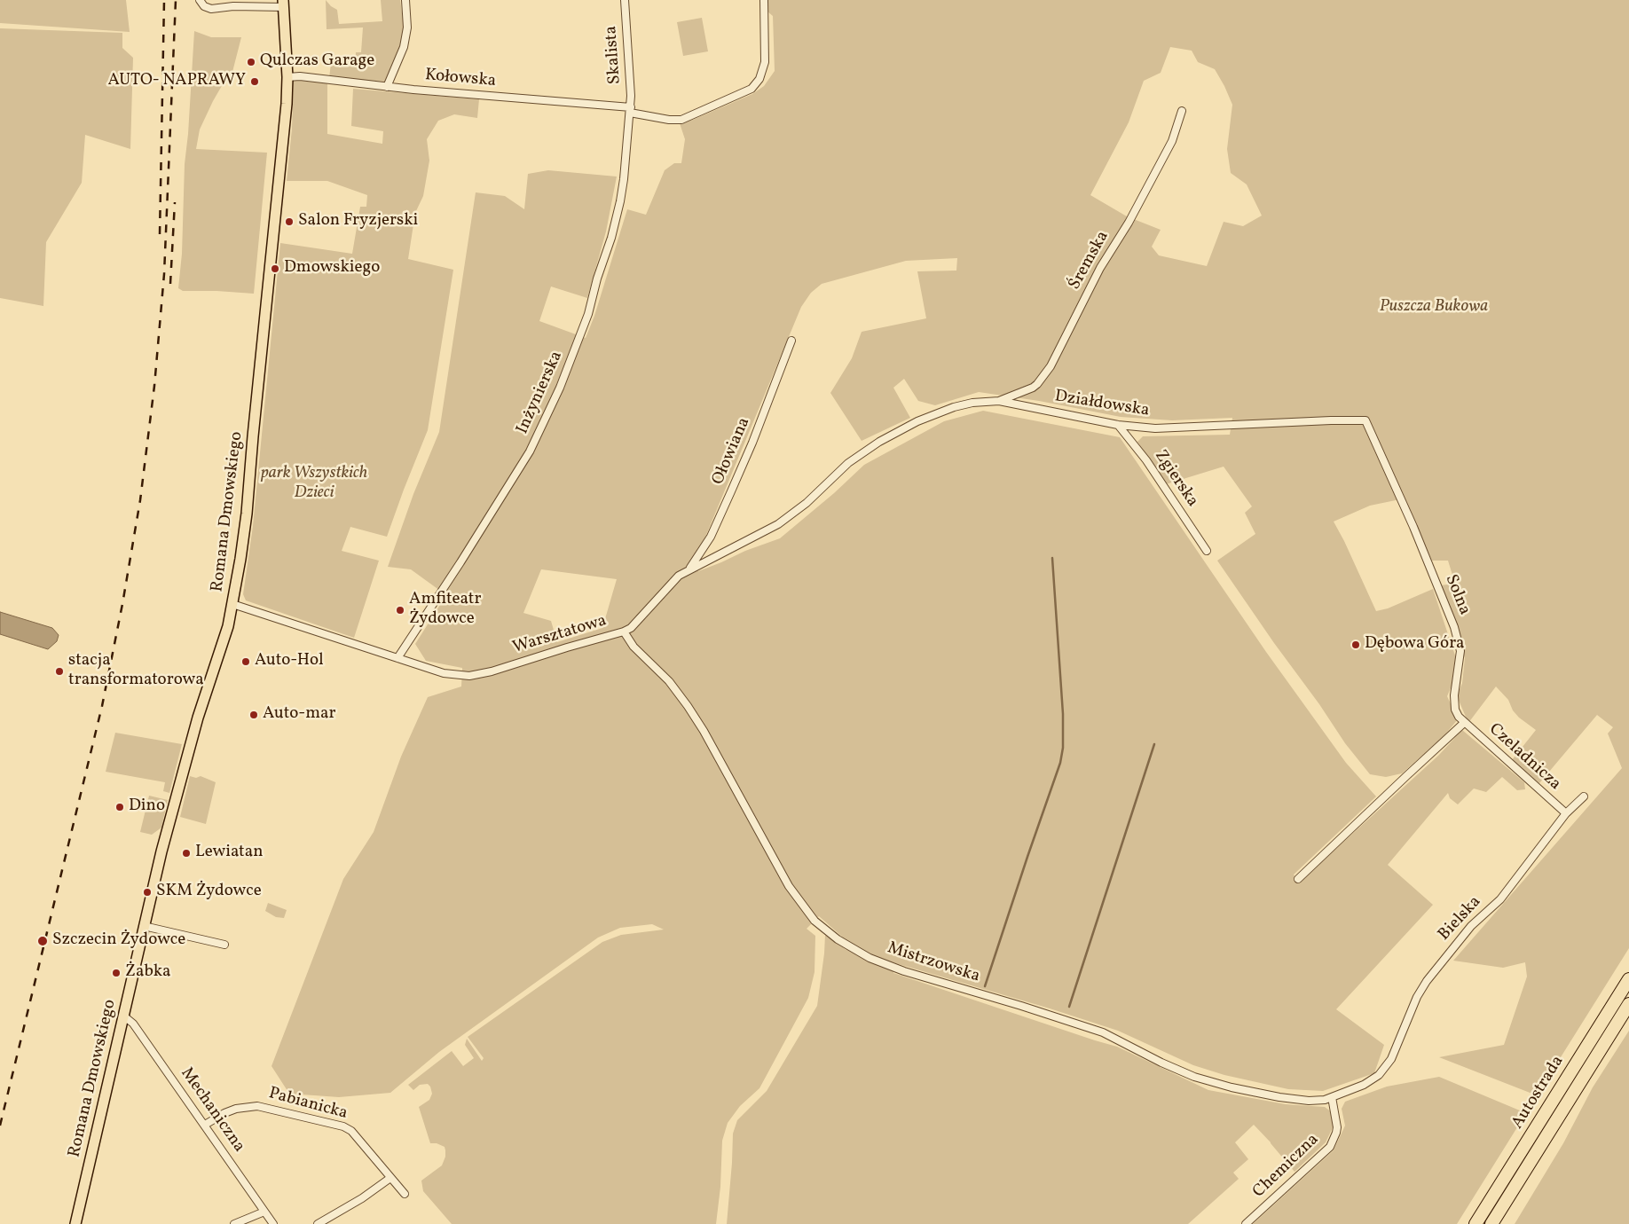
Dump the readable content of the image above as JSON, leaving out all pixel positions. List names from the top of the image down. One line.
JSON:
{"streets":{"highway":["Autostrada"],"main road":["Romana Dmowskiego"],"street":["Skalista","Kołowska","Śremska","Inżynierska","Działdowska","Ołowiana","Zgierska","Solna","Warsztatowa","Czeladnicza","Bielska","Mistrzowska","Pabianicka","Mechaniczna","Chemiczna"]},"crossings":[["Skalista","Kołowska"],["Skalista","Inżynierska"],["Kołowska","Inżynierska"],["Kołowska","Romana Dmowskiego"],["Śremska","Działdowska"],["Inżynierska","Warsztatowa"],["Działdowska","Zgierska"],["Działdowska","Solna"],["Działdowska","Warsztatowa"],["Ołowiana","Warsztatowa"],["Romana Dmowskiego","Warsztatowa"],["Romana Dmowskiego","Mechaniczna"],["Solna","Czeladnicza"],["Warsztatowa","Mistrzowska"],["Czeladnicza","Bielska"],["Bielska","Mistrzowska"],["Mistrzowska","Chemiczna"],["Pabianicka","Mechaniczna"]],"parks":["Puszcza Bukowa","park Wszystkich Dzieci"],"places":["Qulczas Garage","AUTO- NAPRAWY","Salon Fryzjerski","Dmowskiego","Amfiteatr Żydowce","Dębowa Góra","Auto-Hol","stacja transformatorowa","Auto-mar","Dino","Lewiatan","SKM Żydowce","Szczecin Żydowce","Żabka"]}
